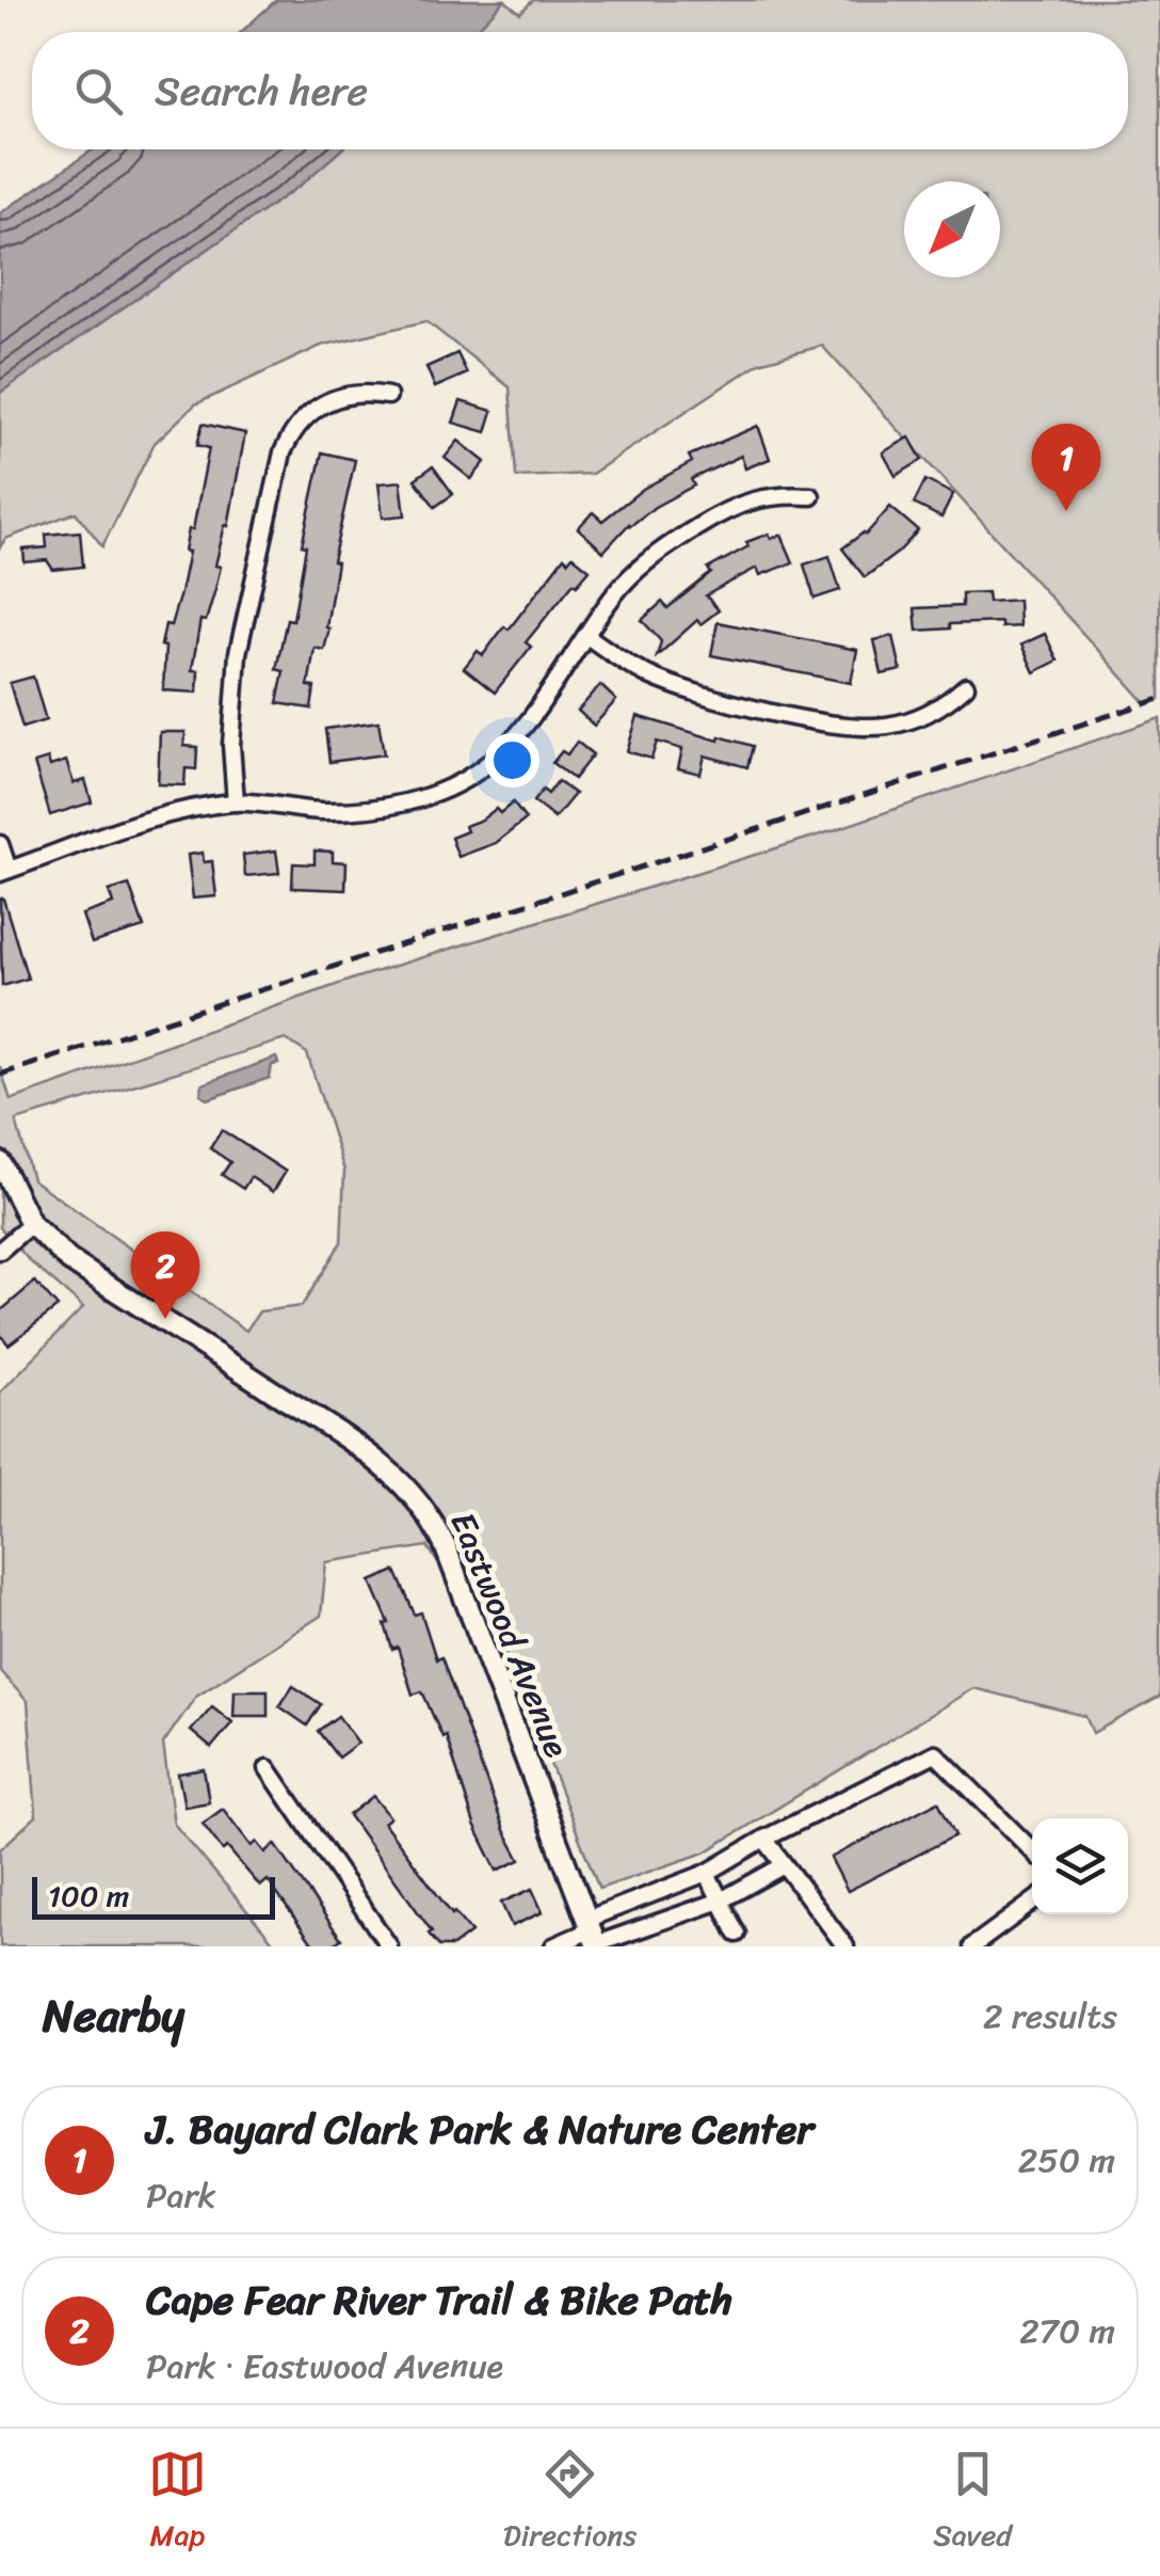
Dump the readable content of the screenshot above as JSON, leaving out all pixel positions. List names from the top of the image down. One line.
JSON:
{"streets":{"street":["Eastwood Avenue"]},"scale_bar":"100 m","north":"bottom left","page":{"search":"Search here","pins":["1","2"],"scale":"100 m","heading":["Nearby","2 results"],"list":[{"mark":"1","name":"J. Bayard Clark Park & Nature Center","note":"Park","value":"250 m"},{"mark":"2","name":"Cape Fear River Trail & Bike Path","note":"Park · Eastwood Avenue","value":"270 m"}],"nav":["Map","Directions","Saved"]}}
